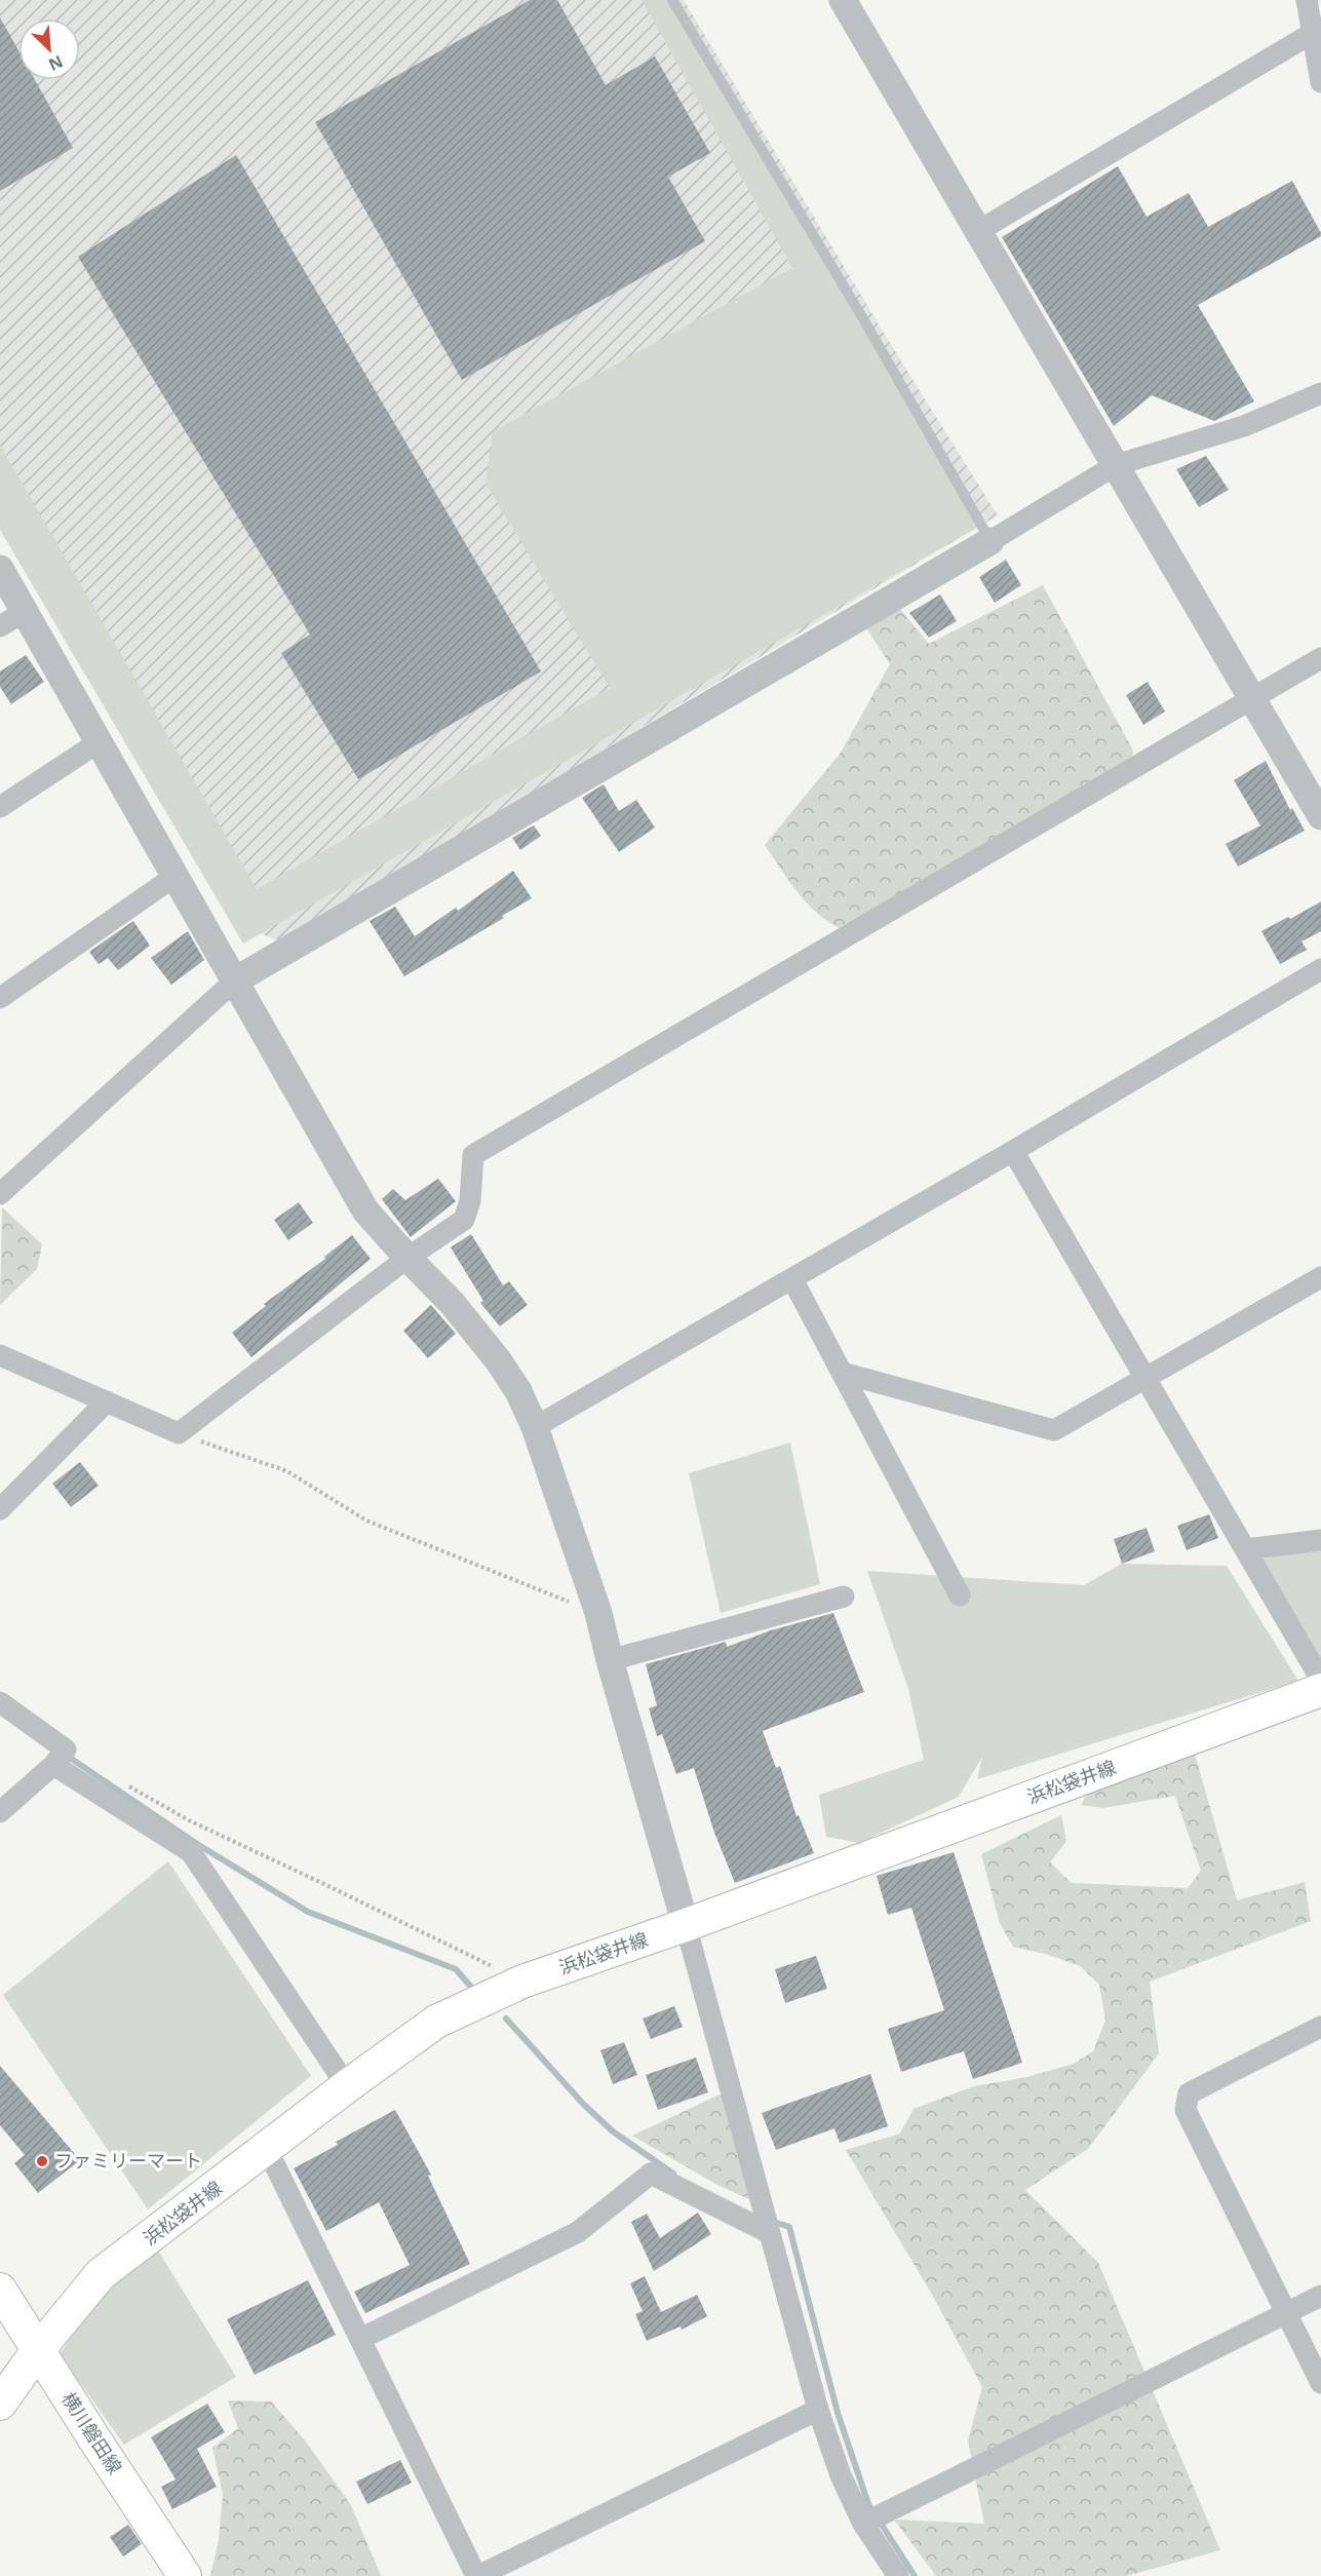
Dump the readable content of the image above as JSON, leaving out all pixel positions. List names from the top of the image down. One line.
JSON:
{"streets":{"main road":["浜松袋井線","横川磐田線"]},"crossings":[["浜松袋井線","横川磐田線"]],"places":["ファミリーマート"],"north":"bottom right"}
